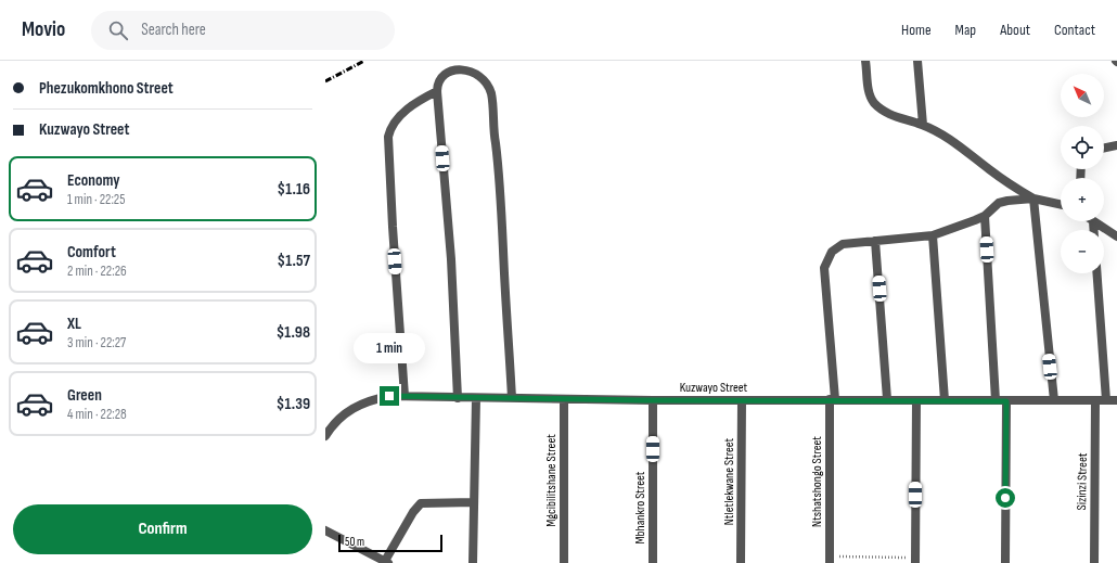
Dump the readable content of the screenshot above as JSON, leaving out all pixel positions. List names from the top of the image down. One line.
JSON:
{"streets":{"street":["Kuzwayo Street","Mgcibilitshane Street","Ntletlekwane Street","Ntshatshongo Street","Sizinzi Street","Mbhankro Street"]},"crossings":[["Kuzwayo Street","Mgcibilitshane Street"],["Kuzwayo Street","Ntletlekwane Street"],["Kuzwayo Street","Ntshatshongo Street"],["Kuzwayo Street","Sizinzi Street"],["Kuzwayo Street","Mbhankro Street"]],"scale_bar":"50 m","north":"top left","page":{"header":"Movio","search":"Search here","nav":["Home","Map","About","Contact"],"banner":["Phezukomkhono Street","Kuzwayo Street"],"map_buttons":["+","−"],"list":[{"name":"Economy","note":"1 min · 22:25","value":"$1.16"},{"name":"Comfort","note":"2 min · 22:26","value":"$1.57"},{"name":"XL","note":"3 min · 22:27","value":"$1.98"},{"name":"Green","note":"4 min · 22:28","value":"$1.39"}],"bubble":"1 min","buttons":"Confirm","scale":"50 m"}}
